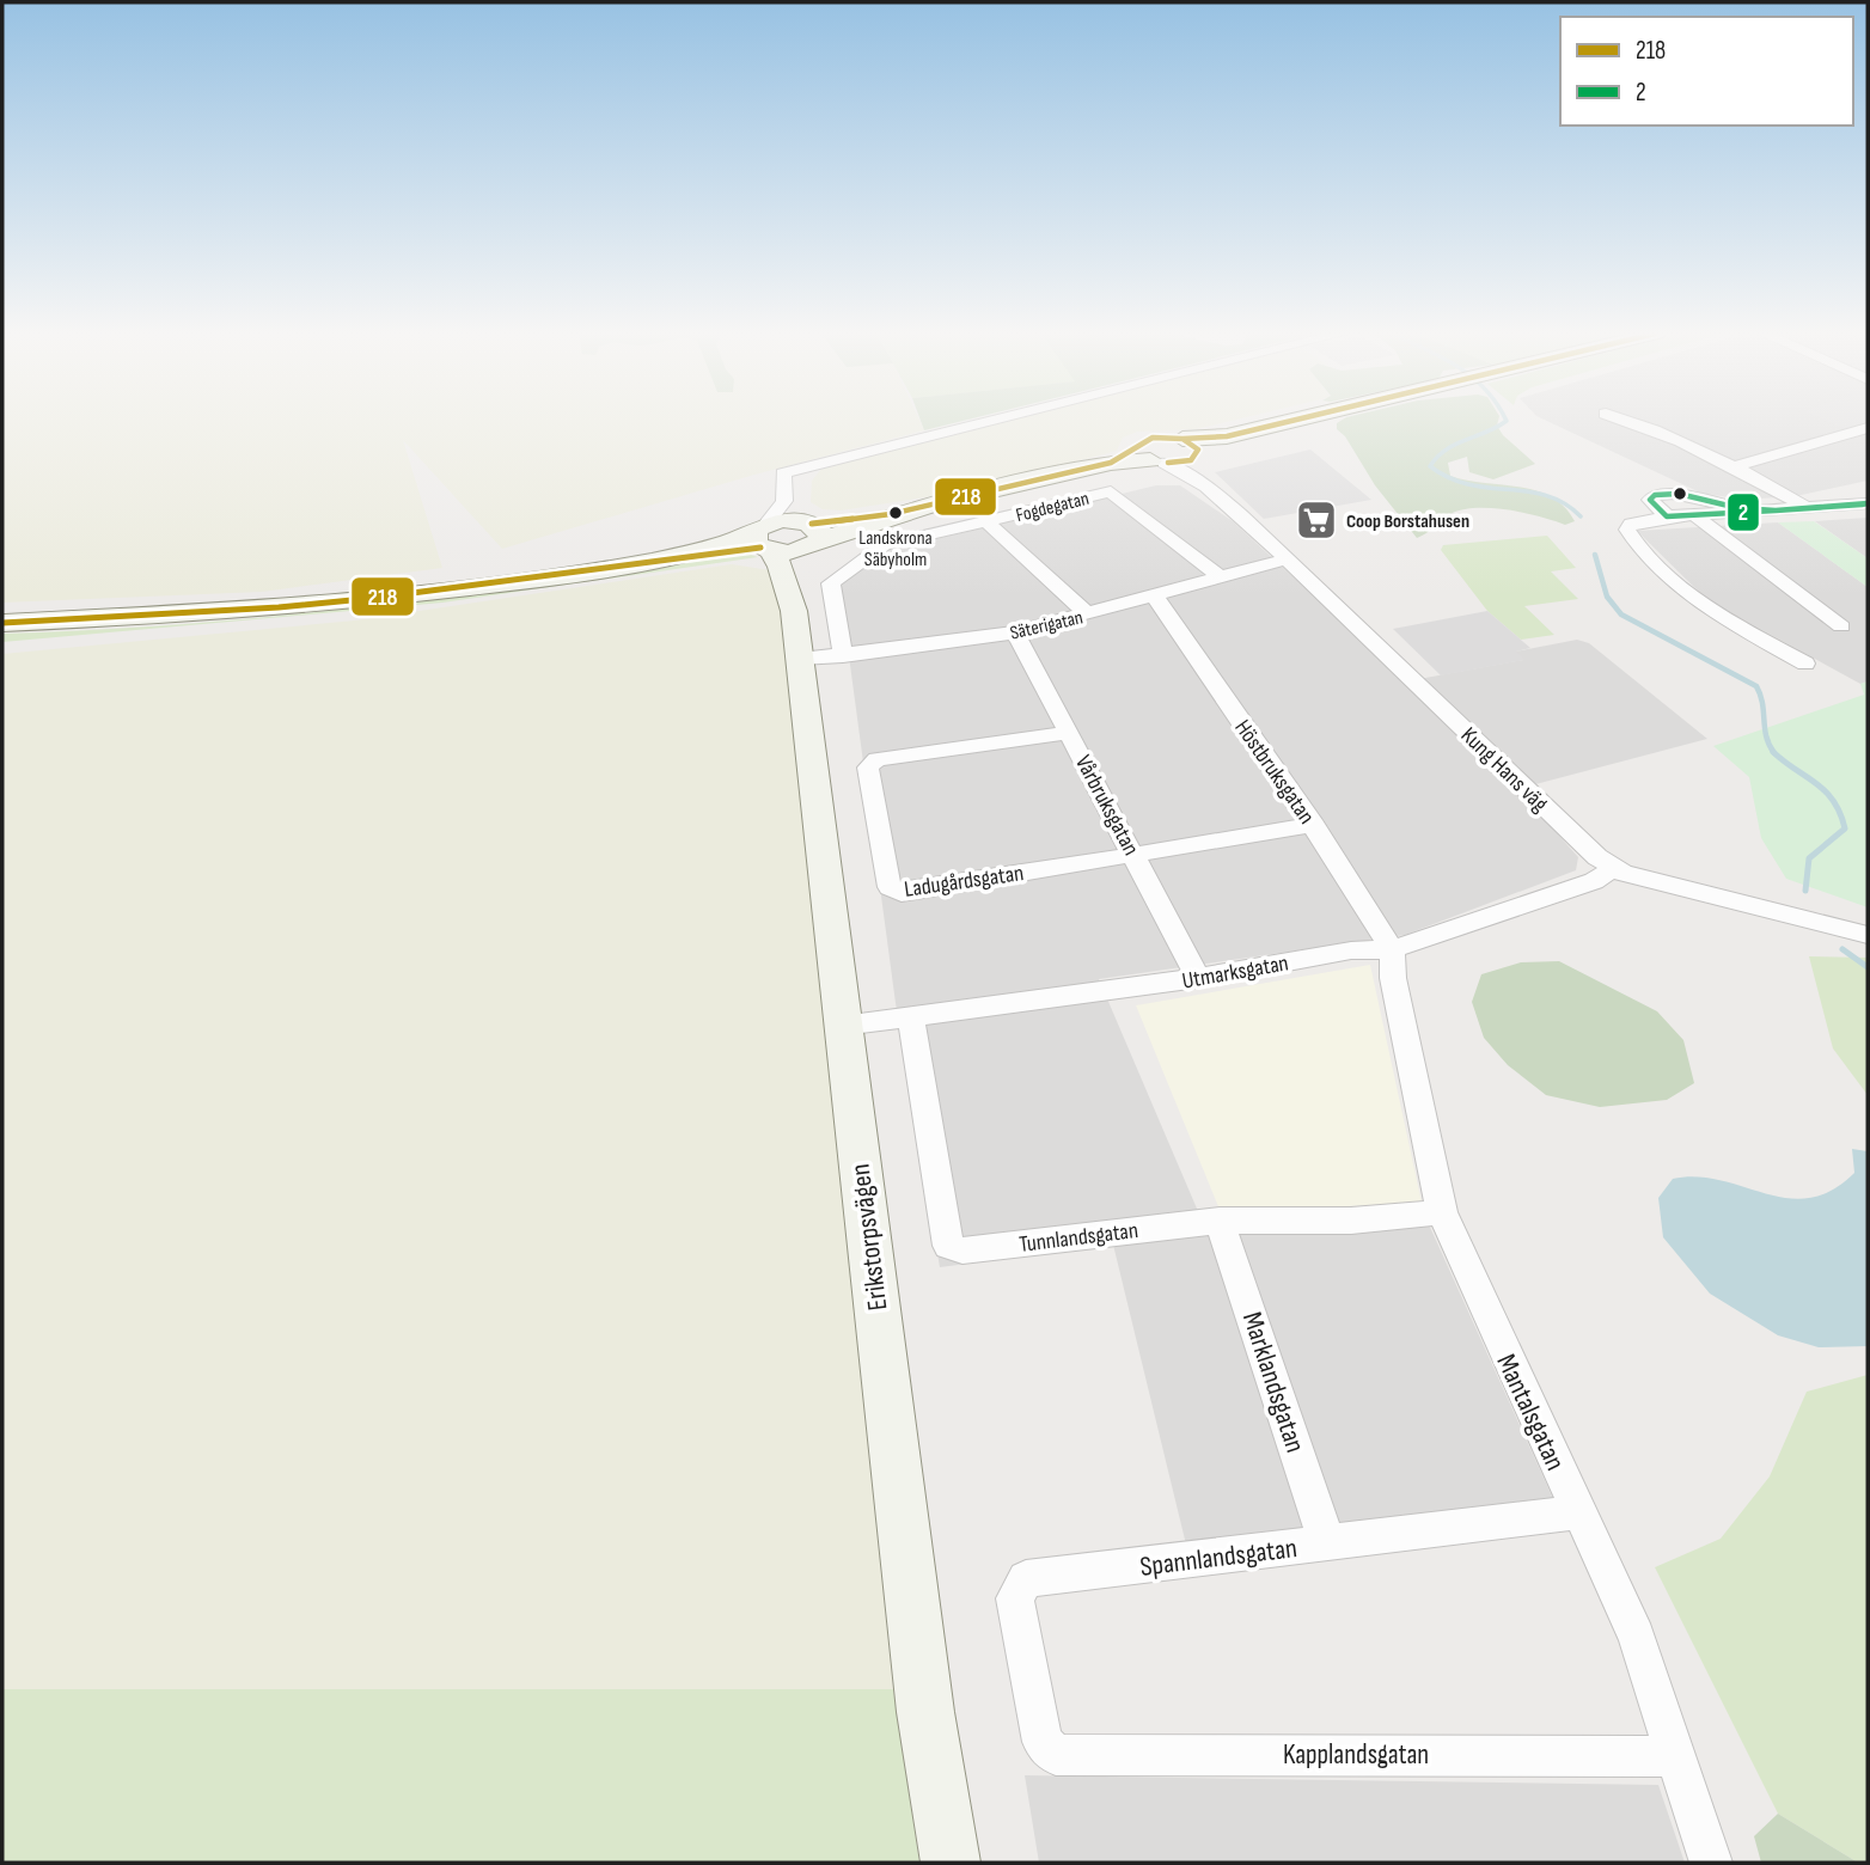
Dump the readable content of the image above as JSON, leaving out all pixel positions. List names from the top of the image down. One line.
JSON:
{"streets":{"main road":["Erikstorpsvägen"],"street":["Fogdegatan","Säterigatan","Kung Hans väg","Höstbruksgatan","Vårbruksgatan","Ladugårdsgatan","Utmarksgatan","Tunnlandsgatan","Marklandsgatan","Mantalsgatan","Spannlandsgatan","Kapplandsgatan"]},"crossings":[["Fogdegatan","Säterigatan"],["Säterigatan","Kung Hans väg"],["Säterigatan","Höstbruksgatan"],["Säterigatan","Vårbruksgatan"],["Säterigatan","Erikstorpsvägen"],["Kung Hans väg","Utmarksgatan"],["Höstbruksgatan","Ladugårdsgatan"],["Höstbruksgatan","Utmarksgatan"],["Höstbruksgatan","Mantalsgatan"],["Vårbruksgatan","Ladugårdsgatan"],["Vårbruksgatan","Utmarksgatan"],["Utmarksgatan","Tunnlandsgatan"],["Utmarksgatan","Erikstorpsvägen"],["Utmarksgatan","Mantalsgatan"],["Tunnlandsgatan","Marklandsgatan"],["Tunnlandsgatan","Mantalsgatan"],["Marklandsgatan","Spannlandsgatan"],["Mantalsgatan","Spannlandsgatan"],["Mantalsgatan","Kapplandsgatan"],["Spannlandsgatan","Kapplandsgatan"]],"places":{"other":["Landskrona Säbyholm"],"supermarket":["Coop Borstahusen"]},"lines":["transit line 218","transit line 2"],"legend":["218","2"]}
